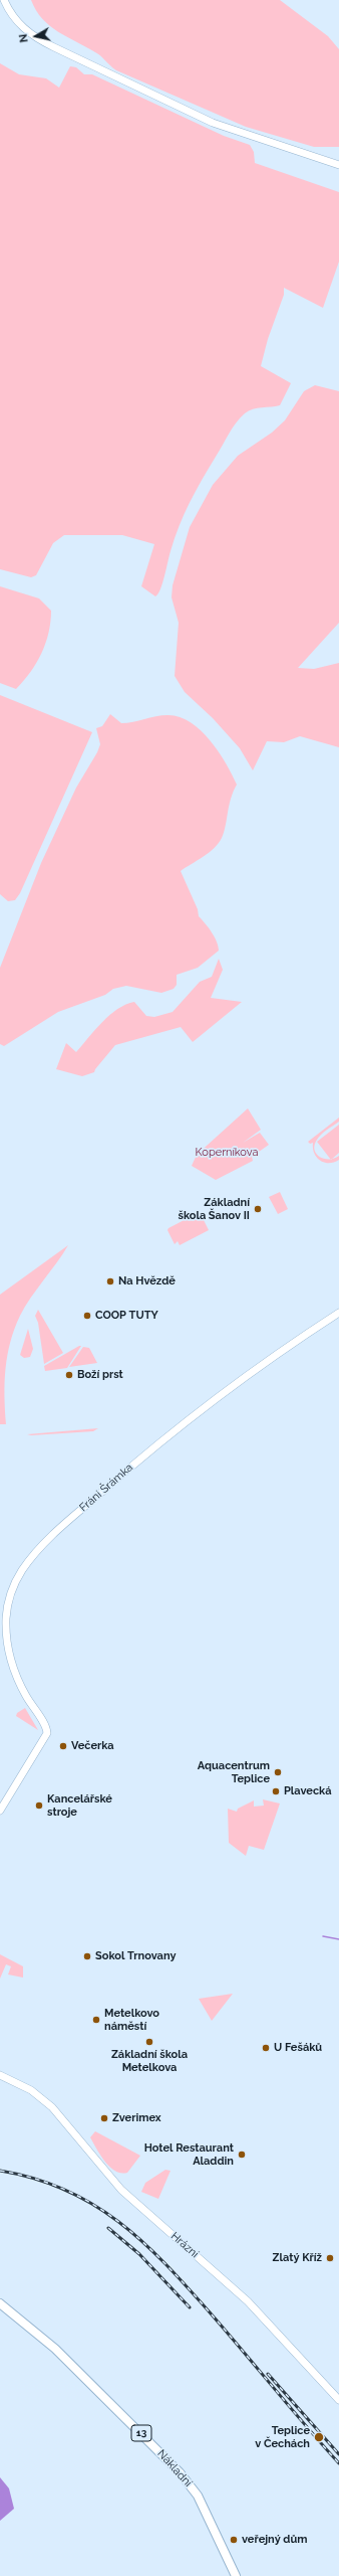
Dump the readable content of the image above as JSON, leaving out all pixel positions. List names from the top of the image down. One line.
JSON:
{"streets":{"main road":["13","Nákladní"],"street":["Fráni Šrámka","Hrázní"]},"parks":["Koperníkova"],"places":["Základní škola Šanov II","Na Hvězdě","COOP TUTY","Boží prst","Večerka","Aquacentrum Teplice","Plavecká","Kancelářské stroje","Sokol Trnovany","Metelkovo náměstí","Základní škola Metelkova","U Fešáků","Zverimex","Hotel Restaurant Aladdin","Zlatý Kříž","Teplice v Čechách","veřejný dům"],"north":"left"}
